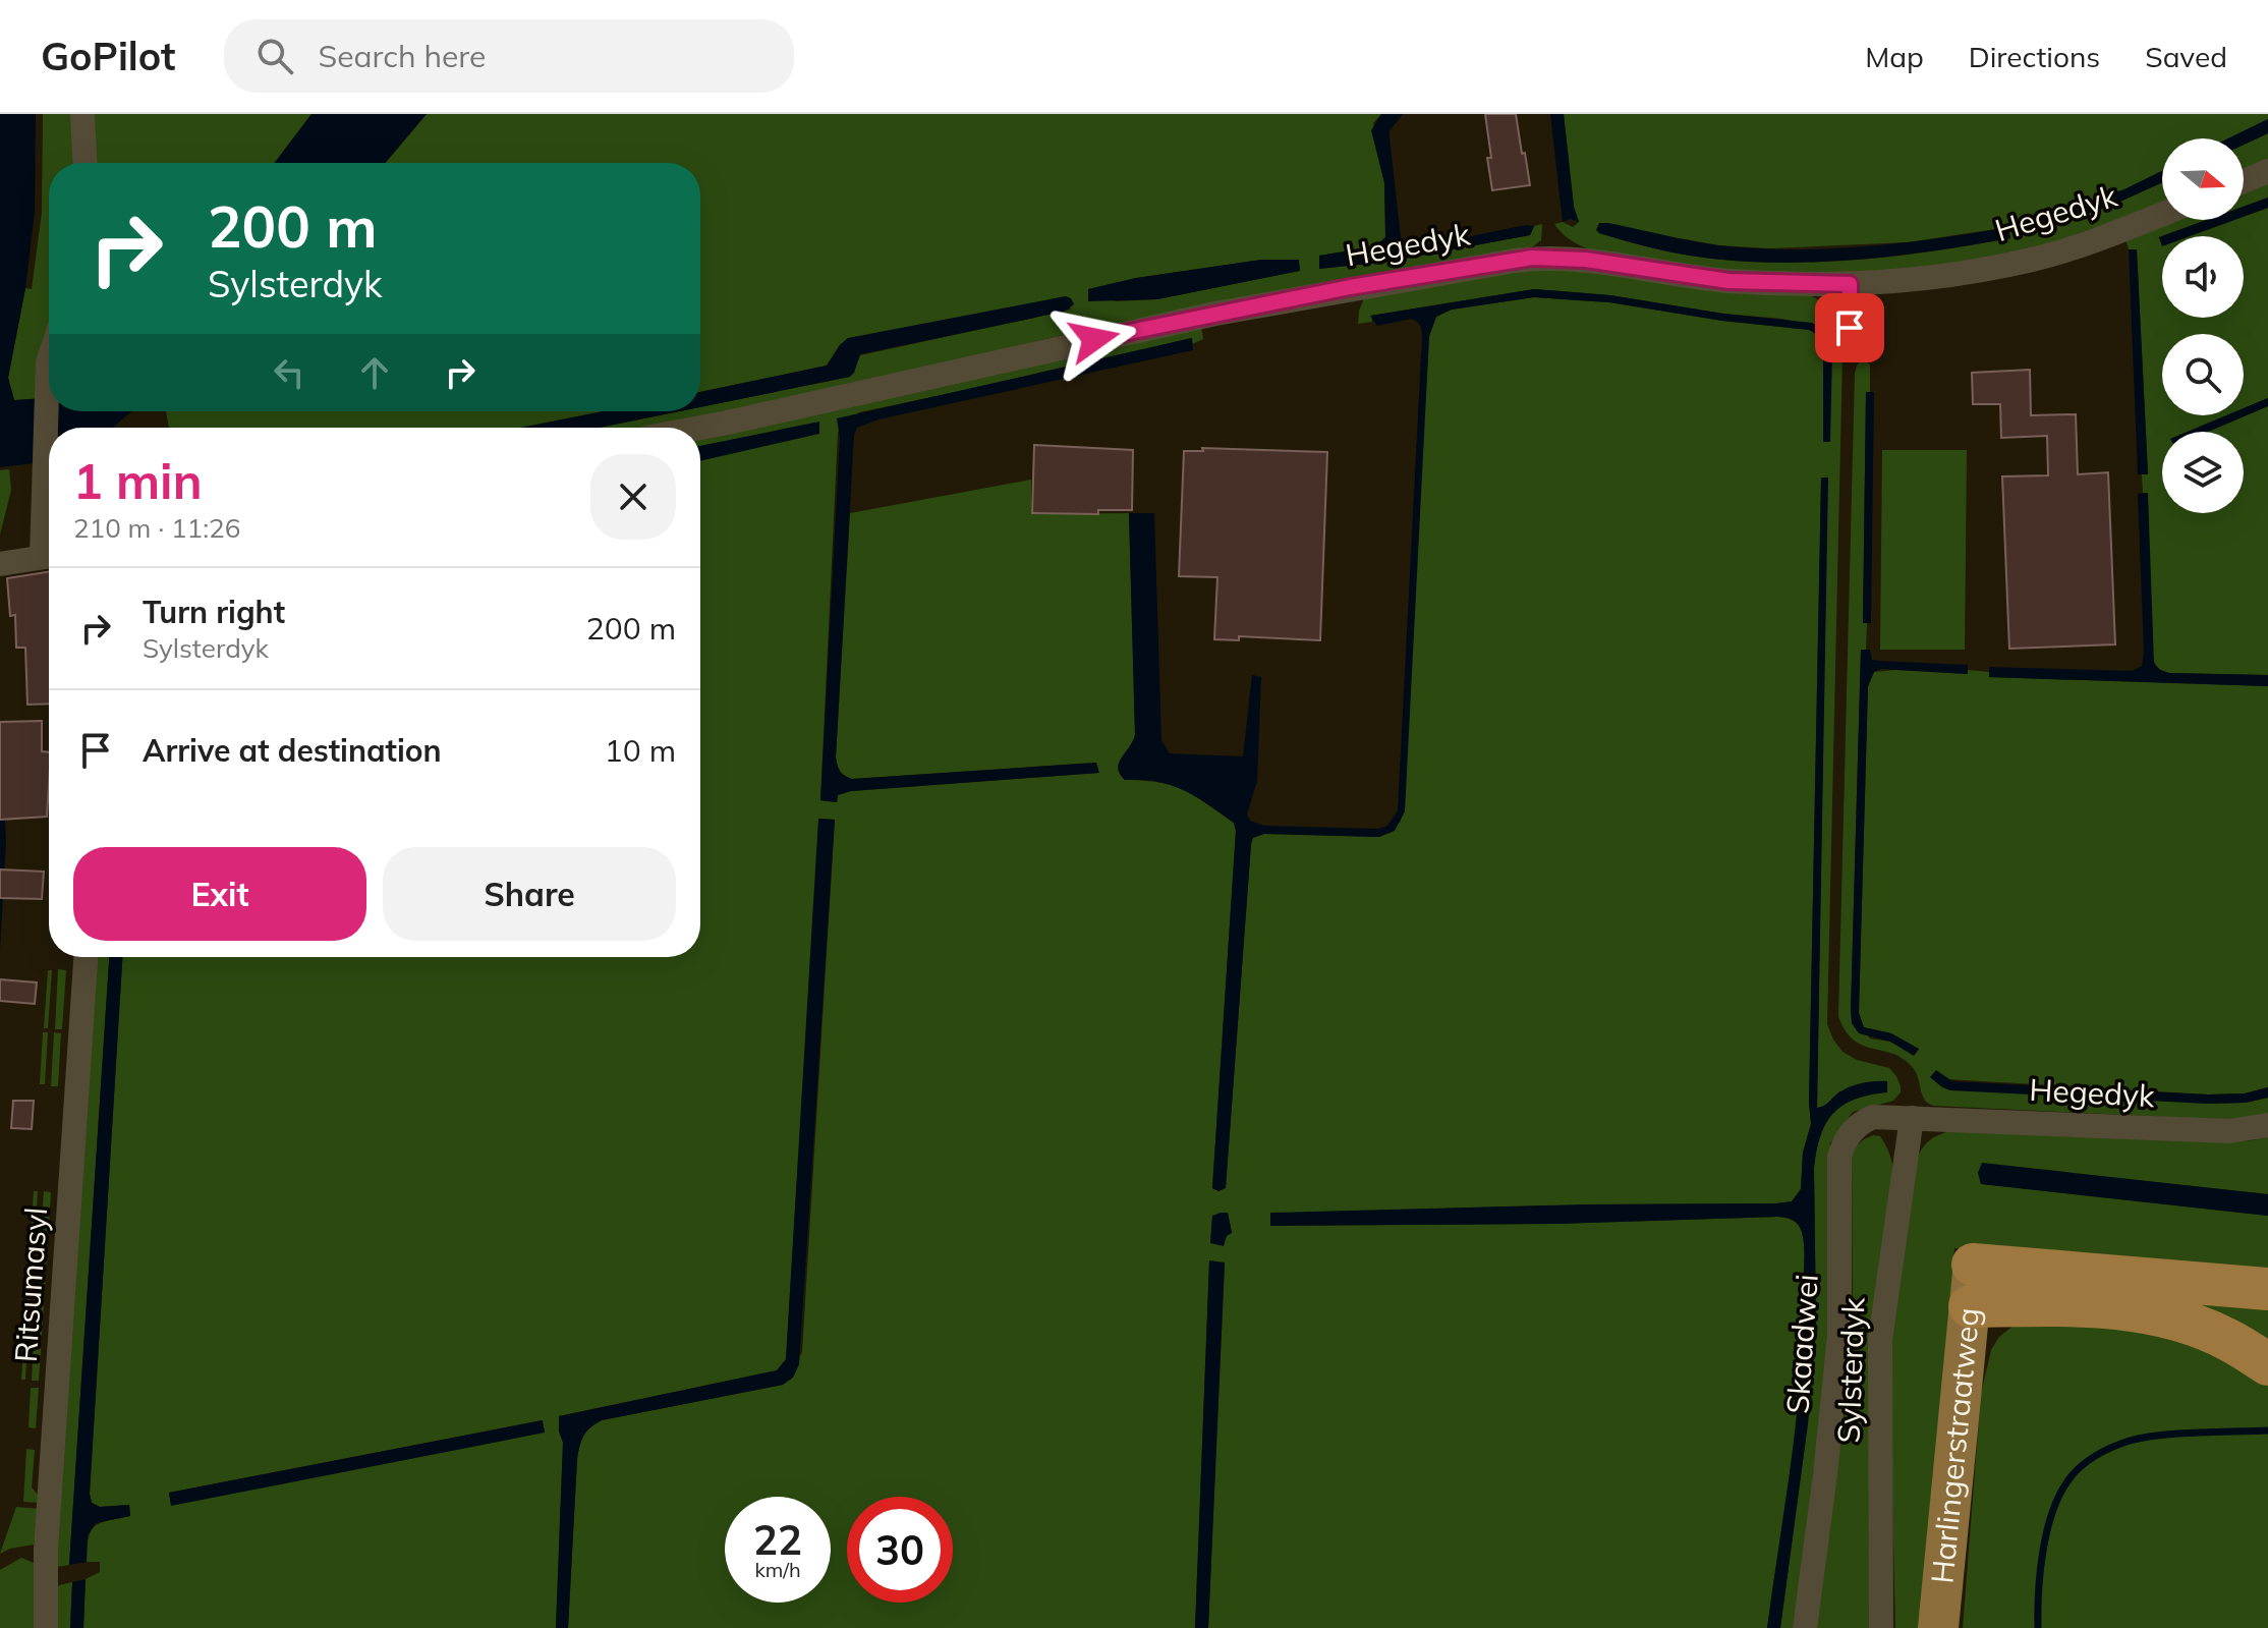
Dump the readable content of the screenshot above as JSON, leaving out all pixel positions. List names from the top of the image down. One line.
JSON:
{"streets":{"main road":["Harlingerstraatweg"],"street":["Hegedyk","Ritsumasyl","Skaadwei","Sylsterdyk"]},"crossings":[["Hegedyk","Skaadwei"],["Hegedyk","Sylsterdyk"],["Skaadwei","Sylsterdyk"]],"north":"right","page":{"header":"GoPilot","search":"Search here","nav":["Map","Directions","Saved"],"turn":["200 m","Sylsterdyk"],"heading":["1 min","210 m · 11:26"],"list":[{"name":"Turn right","note":"Sylsterdyk","value":"200 m"},{"name":"Arrive at destination","value":"10 m"}],"buttons":["Exit","Share"],"speed":"22 km/h","limit":"30"}}
